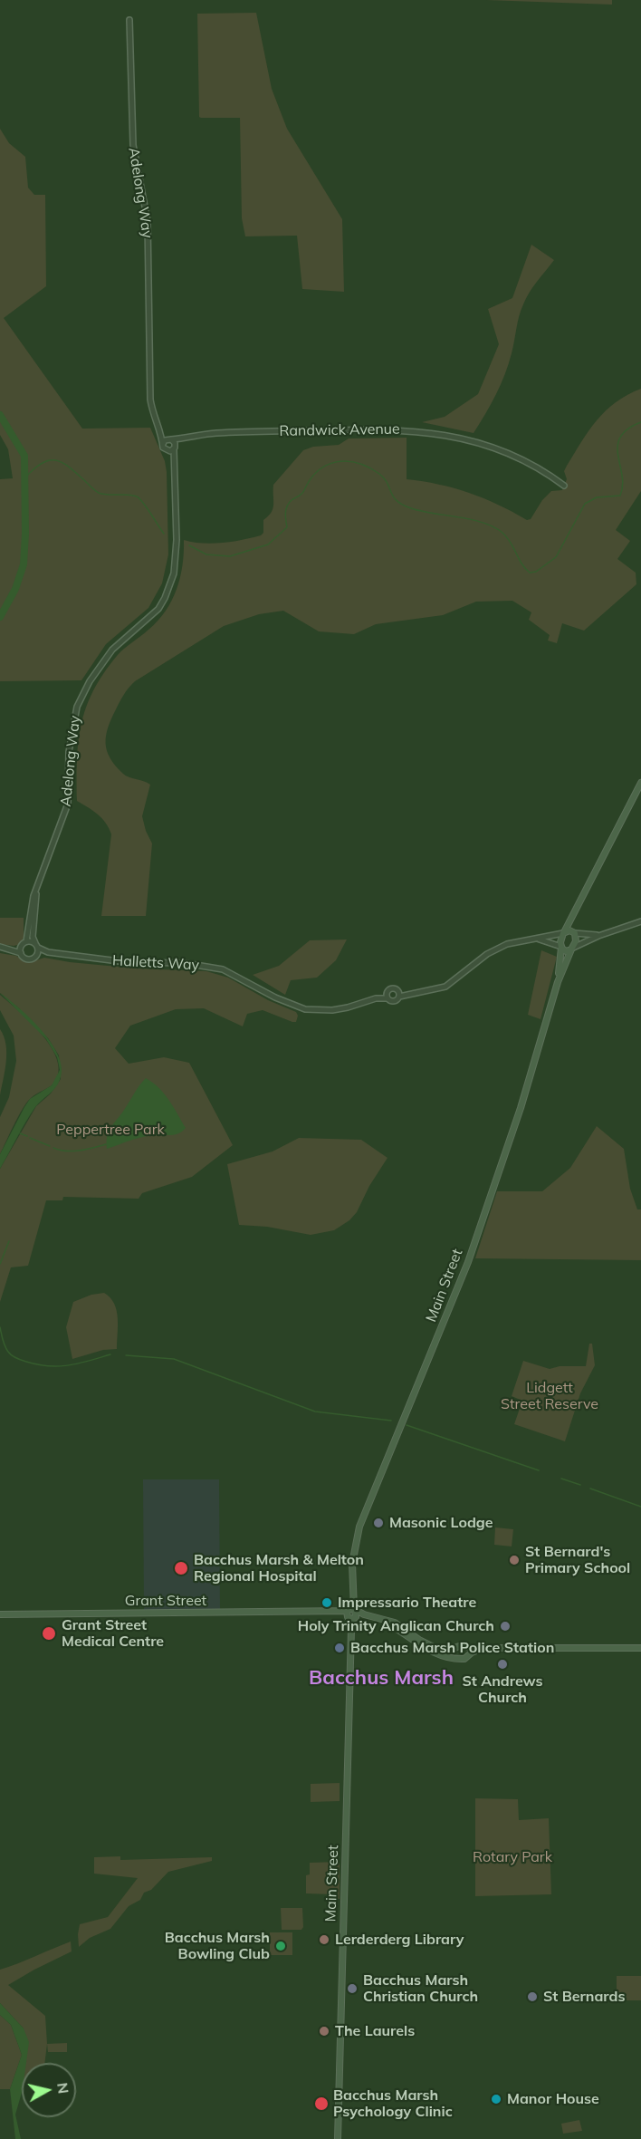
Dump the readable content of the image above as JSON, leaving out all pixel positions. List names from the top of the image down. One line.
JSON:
{"streets":{"main road":["Main Street","Grant Street"],"street":["Adelong Way","Randwick Avenue","Halletts Way"]},"crossings":[["Adelong Way","Randwick Avenue"],["Adelong Way","Halletts Way"],["Main Street","Grant Street"]],"districts":["Bacchus Marsh"],"parks":["Peppertree Park","Lidgett Street Reserve","Rotary Park"],"places":["Masonic Lodge","St Bernard's Primary School","Bacchus Marsh & Melton Regional Hospital","Impressario Theatre","Holy Trinity Anglican Church","Grant Street Medical Centre","Bacchus Marsh Police Station","St Andrews Church","Lerderderg Library","Bacchus Marsh Bowling Club","Bacchus Marsh Christian Church","St Bernards","The Laurels","Manor House","Bacchus Marsh Psychology Clinic"],"north":"right"}
